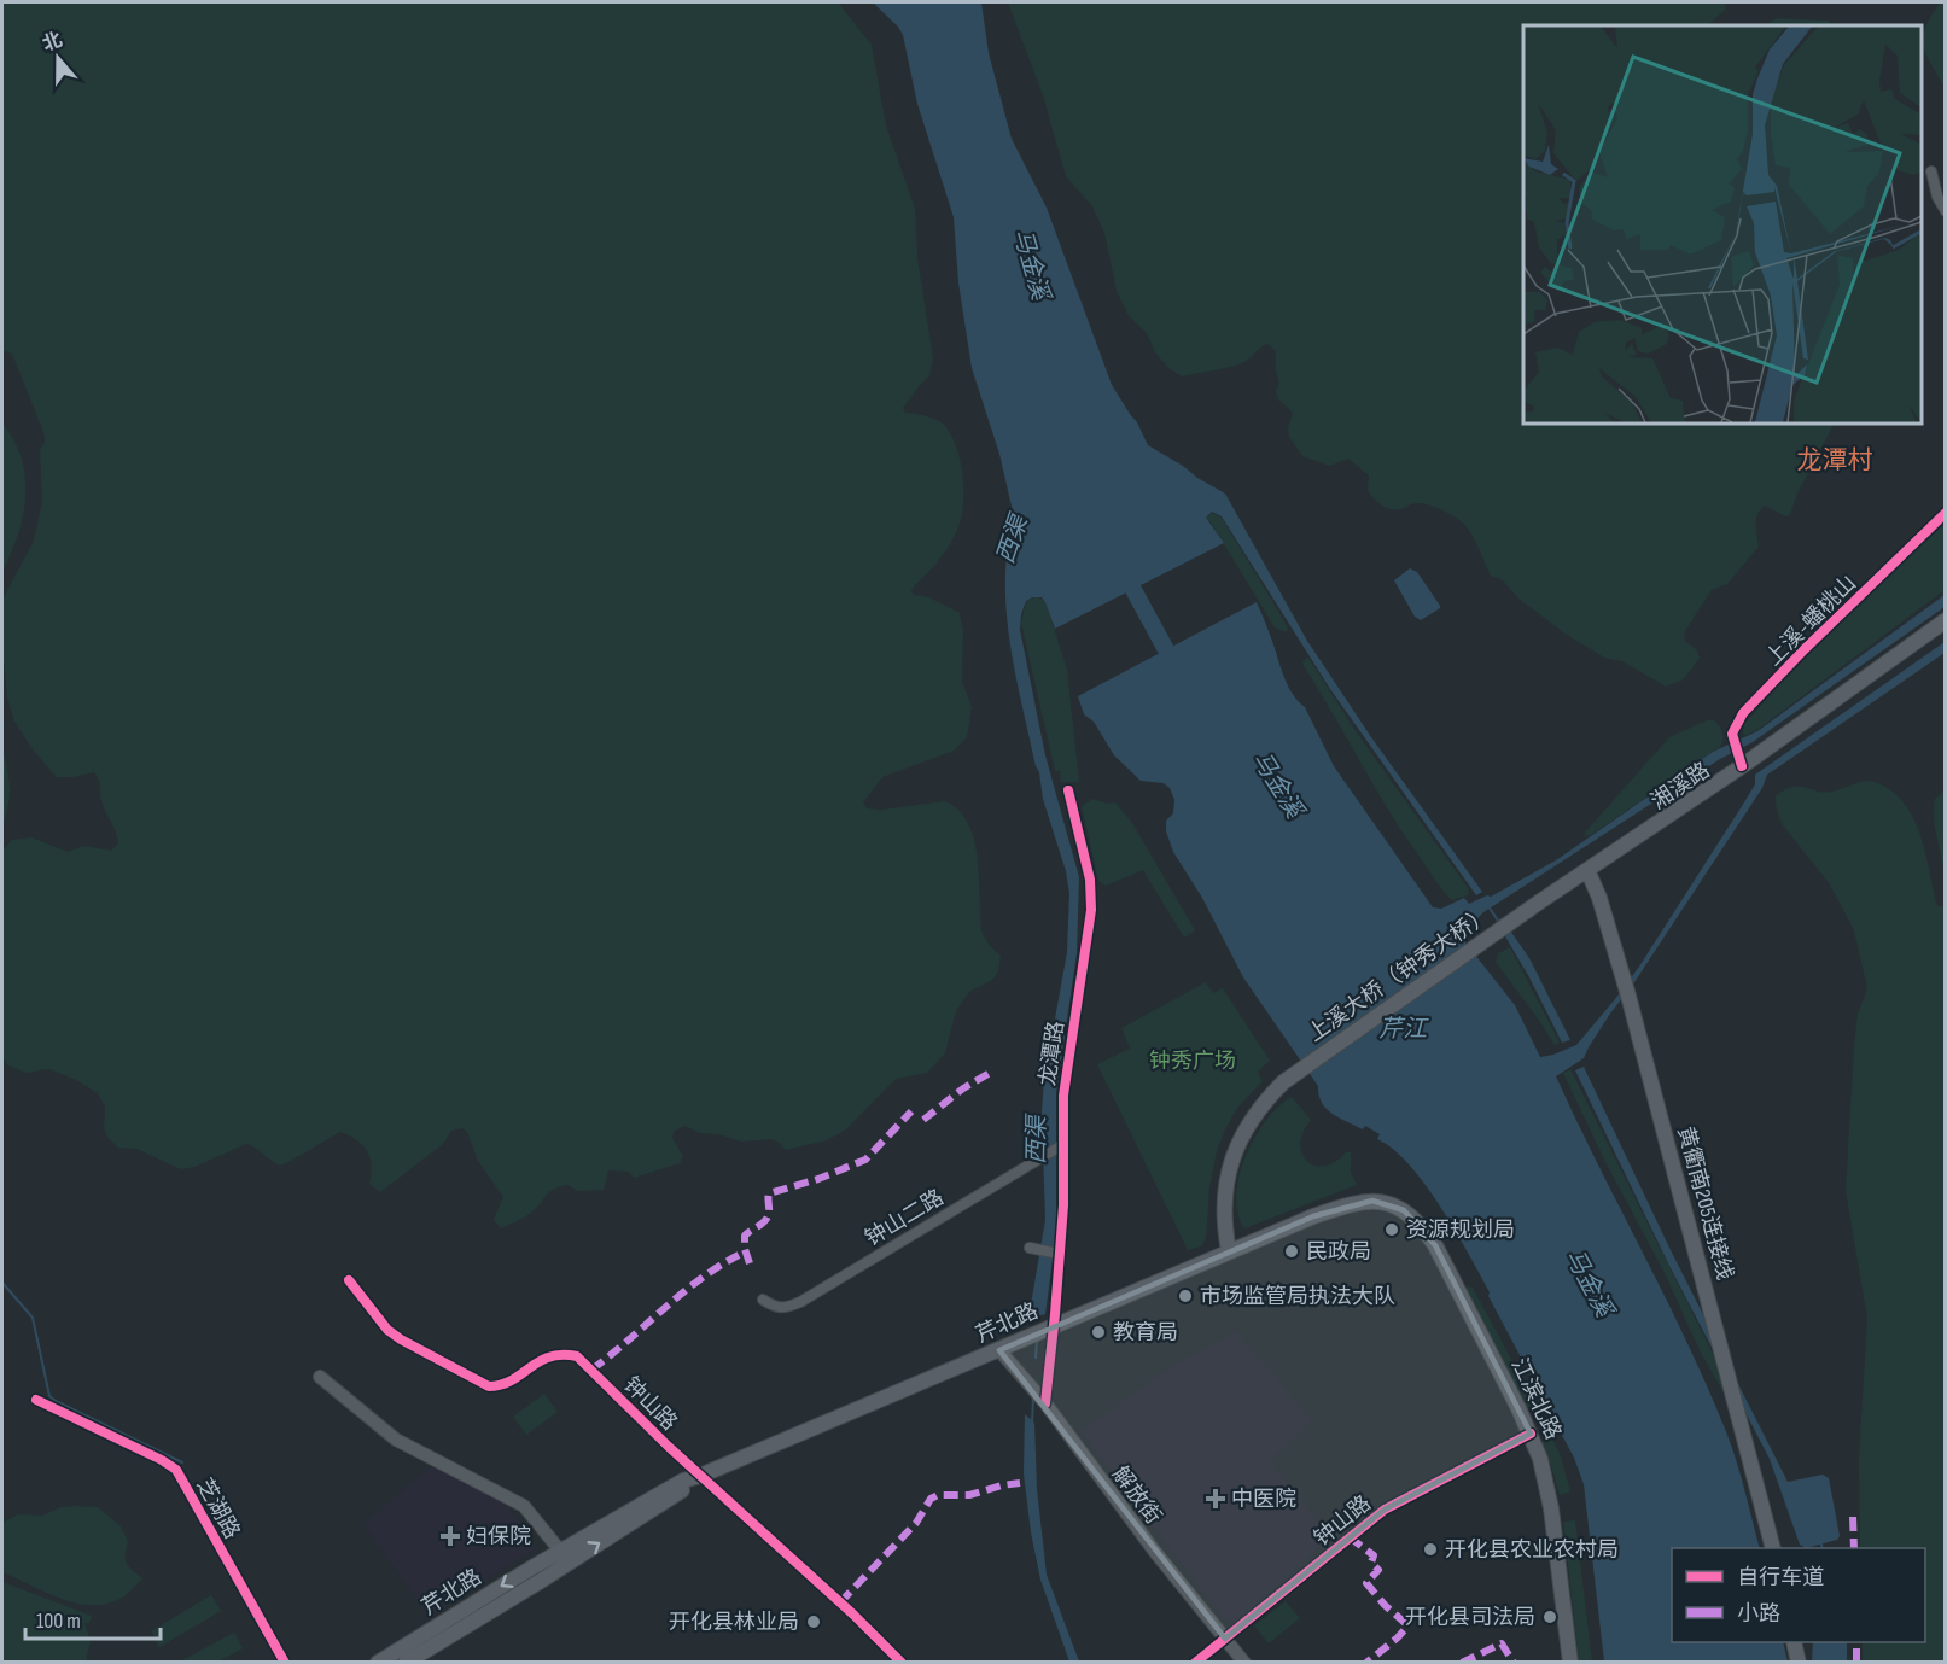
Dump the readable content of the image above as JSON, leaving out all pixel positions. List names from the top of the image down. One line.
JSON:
{"streets":{"main road":["湘溪路","上溪大桥（钟秀大桥）","黄衢南205连接线","芹北路","江滨北路"],"street":["上溪-蟠桃山","龙潭路","钟山二路","钟山路","解放街","芝湖路"]},"crossings":[["上溪-蟠桃山","湘溪路"],["湘溪路","上溪大桥（钟秀大桥）"],["湘溪路","黄衢南205连接线"],["上溪大桥（钟秀大桥）","芹北路"],["龙潭路","钟山二路"],["龙潭路","芹北路"],["龙潭路","解放街"],["芹北路","江滨北路"],["芹北路","钟山路"],["芹北路","解放街"],["江滨北路","钟山路"],["钟山路","解放街"]],"districts":["龙潭村"],"water":["马金溪","西渠","芹江"],"parks":["钟秀广场"],"places":{"other":["资源规划局","民政局","市场监管局执法大队","教育局","开化县农业农村局","开化县司法局","开化县林业局"],"health":["中医院","妇保院"]},"legend":["自行车道","小路"],"scale_bar":"100 m","north":"top"}
